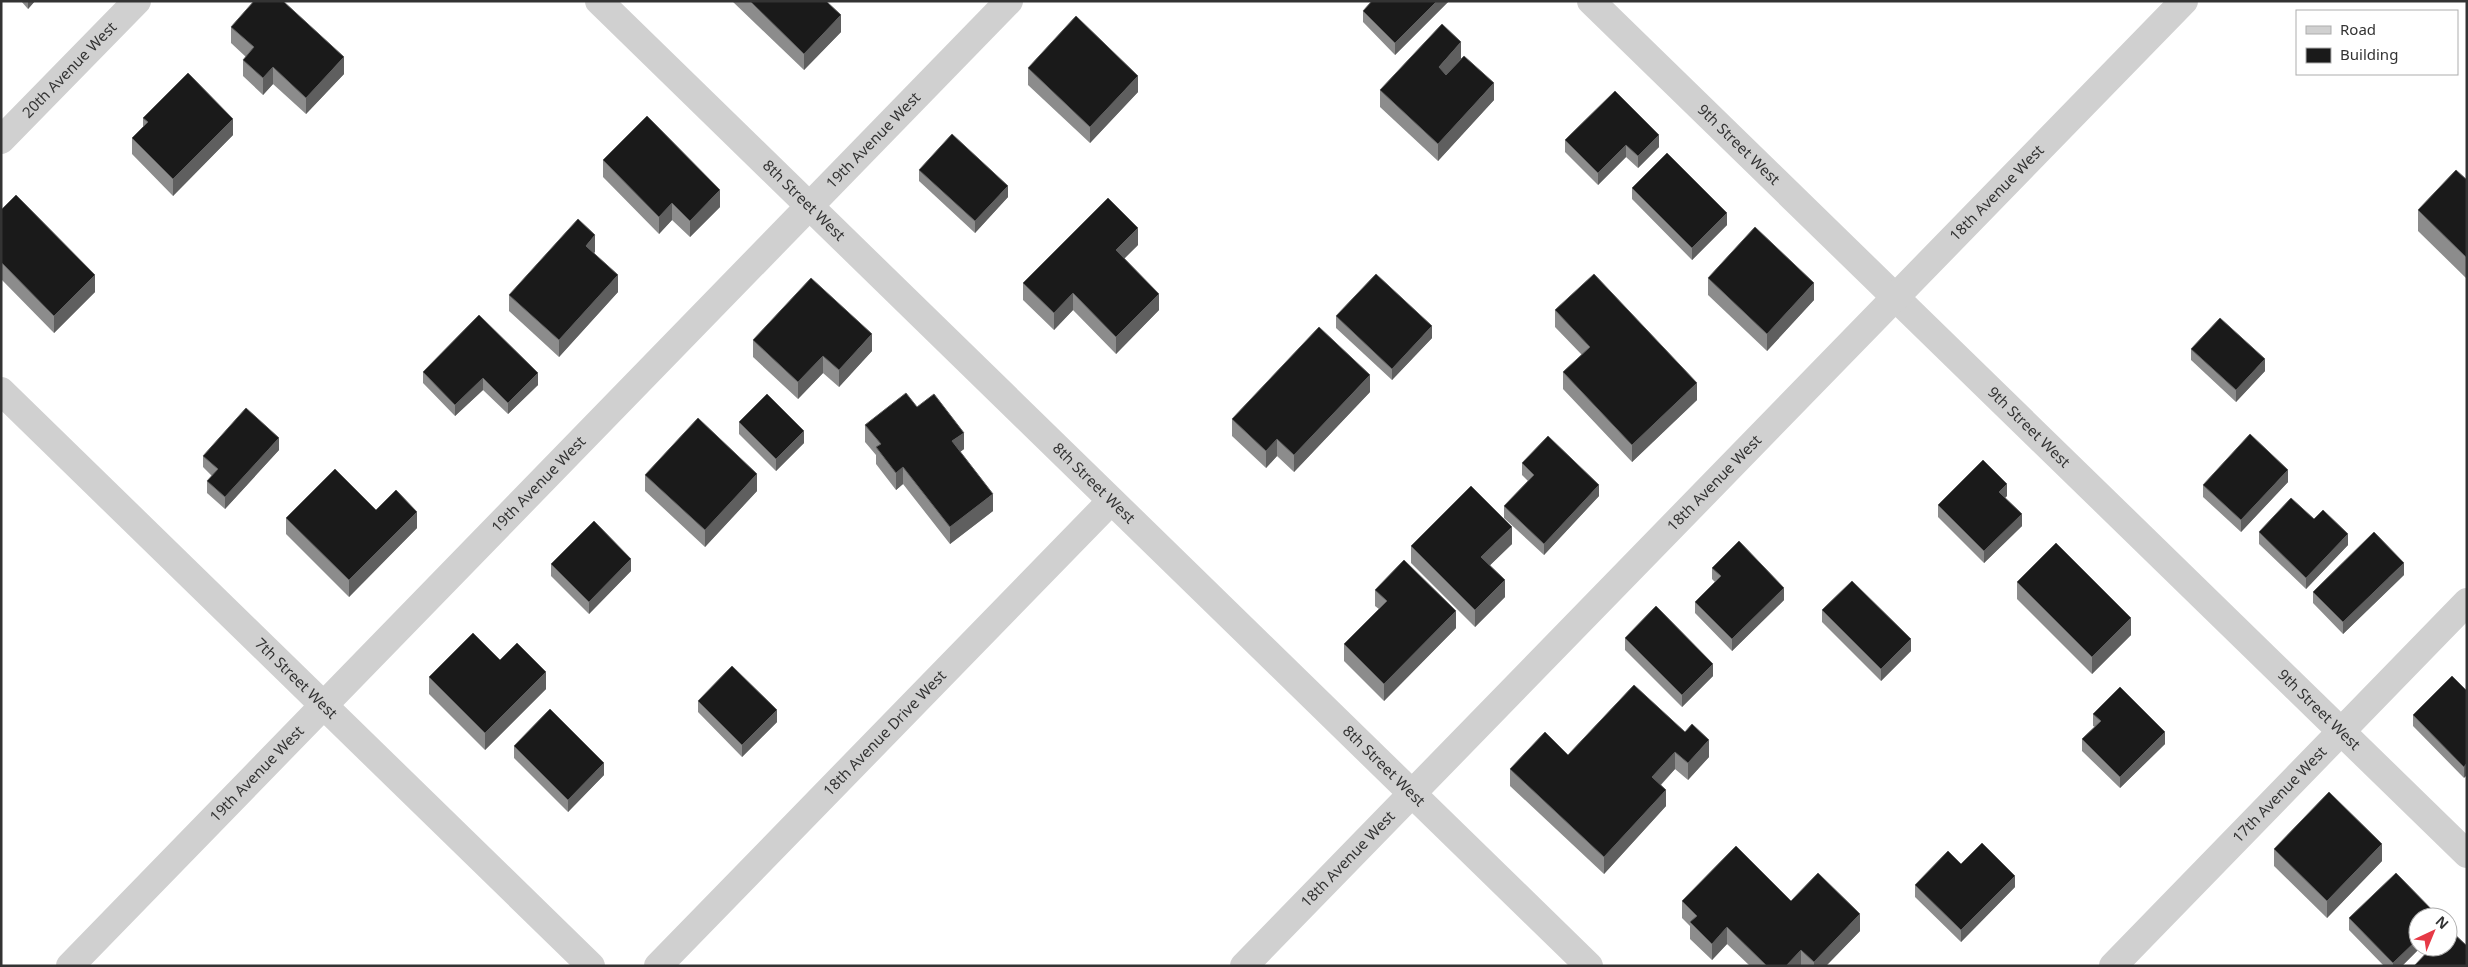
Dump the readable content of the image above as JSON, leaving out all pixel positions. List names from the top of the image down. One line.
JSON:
{"streets":{"street":["20th Avenue West","19th Avenue West","9th Street West","18th Avenue West","8th Street West","7th Street West","18th Avenue Drive West","17th Avenue West"]},"crossings":[["19th Avenue West","8th Street West"],["19th Avenue West","7th Street West"],["9th Street West","18th Avenue West"],["9th Street West","17th Avenue West"],["18th Avenue West","8th Street West"],["8th Street West","18th Avenue Drive West"]],"legend":["Road","Building"],"north":"top right"}
